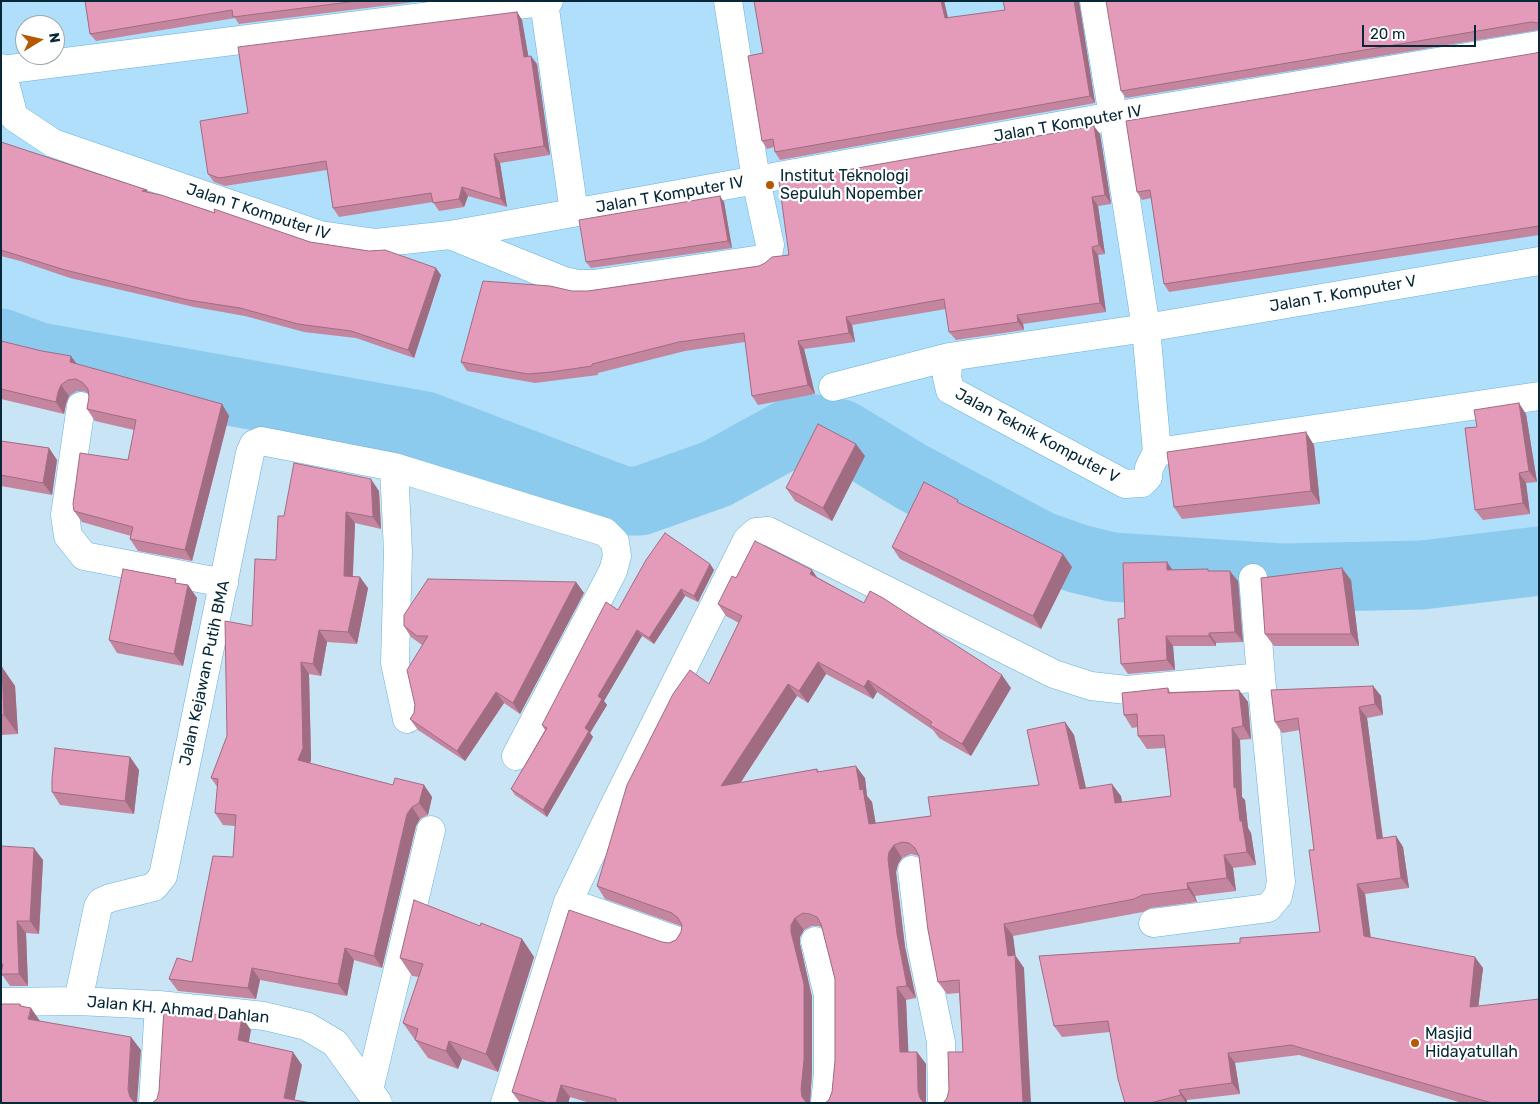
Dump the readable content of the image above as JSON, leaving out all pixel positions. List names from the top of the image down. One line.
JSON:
{"streets":{"street":["Jalan T Komputer IV","Jalan T. Komputer V","Jalan Teknik Komputer V","Jalan Kejawan Putih BMA","Jalan KH. Ahmad Dahlan"]},"crossings":[["Jalan Kejawan Putih BMA","Jalan KH. Ahmad Dahlan"]],"places":["Institut Teknologi Sepuluh Nopember","Masjid Hidayatullah"],"scale_bar":"20 m","north":"right"}
